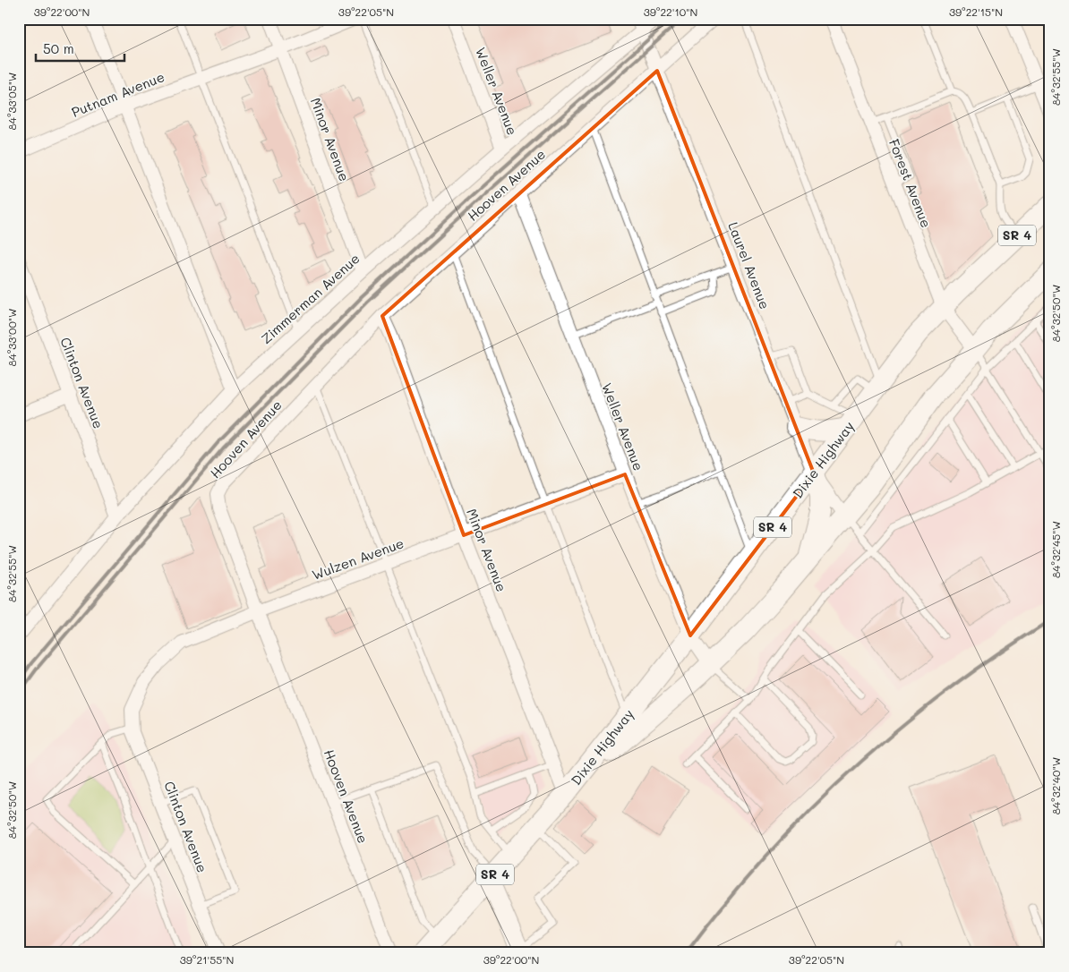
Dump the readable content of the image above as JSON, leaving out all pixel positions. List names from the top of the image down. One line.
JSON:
{"streets":{"main road":["SR 4","Dixie Highway"],"street":["Weller Avenue","Putnam Avenue","Minor Avenue","Forest Avenue","Hooven Avenue","Laurel Avenue","Zimmerman Avenue","Clinton Avenue","Wulzen Avenue"]},"crossings":[["Weller Avenue","Hooven Avenue"],["Weller Avenue","Zimmerman Avenue"],["Weller Avenue","Dixie Highway"],["Weller Avenue","Wulzen Avenue"],["Putnam Avenue","Minor Avenue"],["Minor Avenue","Hooven Avenue"],["Minor Avenue","Zimmerman Avenue"],["Minor Avenue","Dixie Highway"],["Minor Avenue","Wulzen Avenue"],["Forest Avenue","Dixie Highway"],["Hooven Avenue","Laurel Avenue"],["Hooven Avenue","Wulzen Avenue"],["Laurel Avenue","Zimmerman Avenue"],["Laurel Avenue","Dixie Highway"],["Zimmerman Avenue","Clinton Avenue"],["Clinton Avenue","Wulzen Avenue"]],"scale_bar":"50 m","coordinates":["39°22'00\"N","39°22'05\"N","39°22'10\"N","39°22'15\"N","84°32'55\"W","84°33'05\"W","84°32'50\"W","84°33'00\"W","84°32'45\"W","84°32'40\"W","39°21'55\"N"]}
